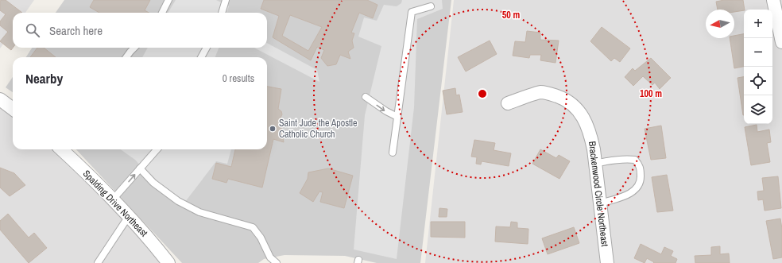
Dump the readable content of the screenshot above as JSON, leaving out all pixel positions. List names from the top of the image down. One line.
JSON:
{"streets":{"street":["Brackenwood Circle Northeast","Spalding Drive Northeast"]},"places":["Saint Jude the Apostle Catholic Church"],"north":"left","page":{"map_buttons":["+","−"],"search":"Search here","heading":["Nearby","0 results"]},"rings":["50 m","100 m"]}
